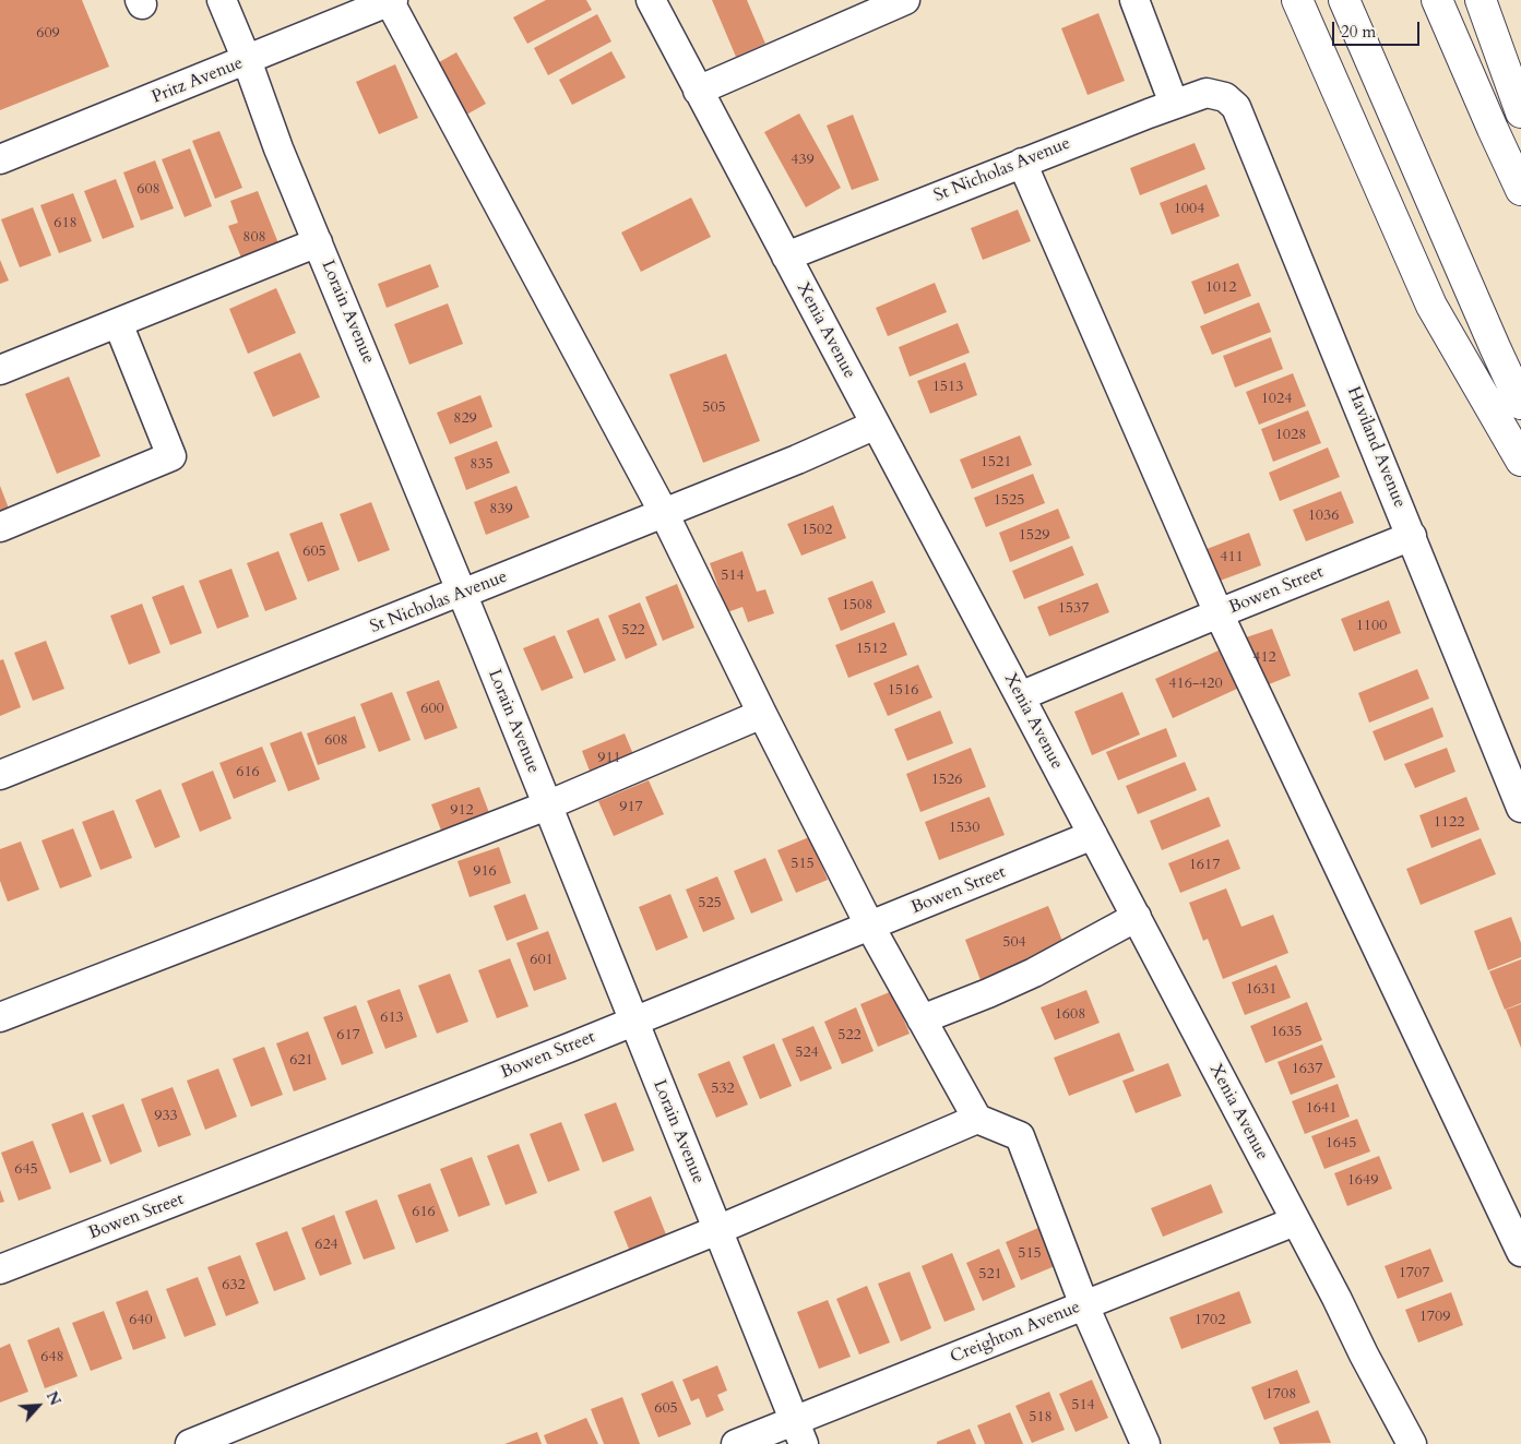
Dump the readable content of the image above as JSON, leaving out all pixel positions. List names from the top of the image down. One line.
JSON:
{"streets":{"street":["Pritz Avenue","St Nicholas Avenue","Lorain Avenue","Xenia Avenue","Haviland Avenue","Bowen Street","Creighton Avenue"]},"crossings":[["Pritz Avenue","Lorain Avenue"],["St Nicholas Avenue","Lorain Avenue"],["St Nicholas Avenue","Xenia Avenue"],["St Nicholas Avenue","Haviland Avenue"],["Lorain Avenue","Bowen Street"],["Lorain Avenue","Creighton Avenue"],["Xenia Avenue","Bowen Street"],["Xenia Avenue","Creighton Avenue"],["Haviland Avenue","Bowen Street"]],"house_numbers":["609","439","608","1004","618","808","1012","1513","1024","505","829","1028","1521","835","1525","839","1036","1502","1529","605","411","514","1508","1537","1100","522","1512","412","416-420","1516","600","608","911","616","1526","917","912","1122","1530","515","1617","916","525","504","601","1631","1608","613","1635","617","522","524","621","1637","532","1641","933","1645","645","1649","616","624","515","1707","521","632","1709","640","1702","648","1708","514","605","518"],"scale_bar":"20 m","north":"top right"}
